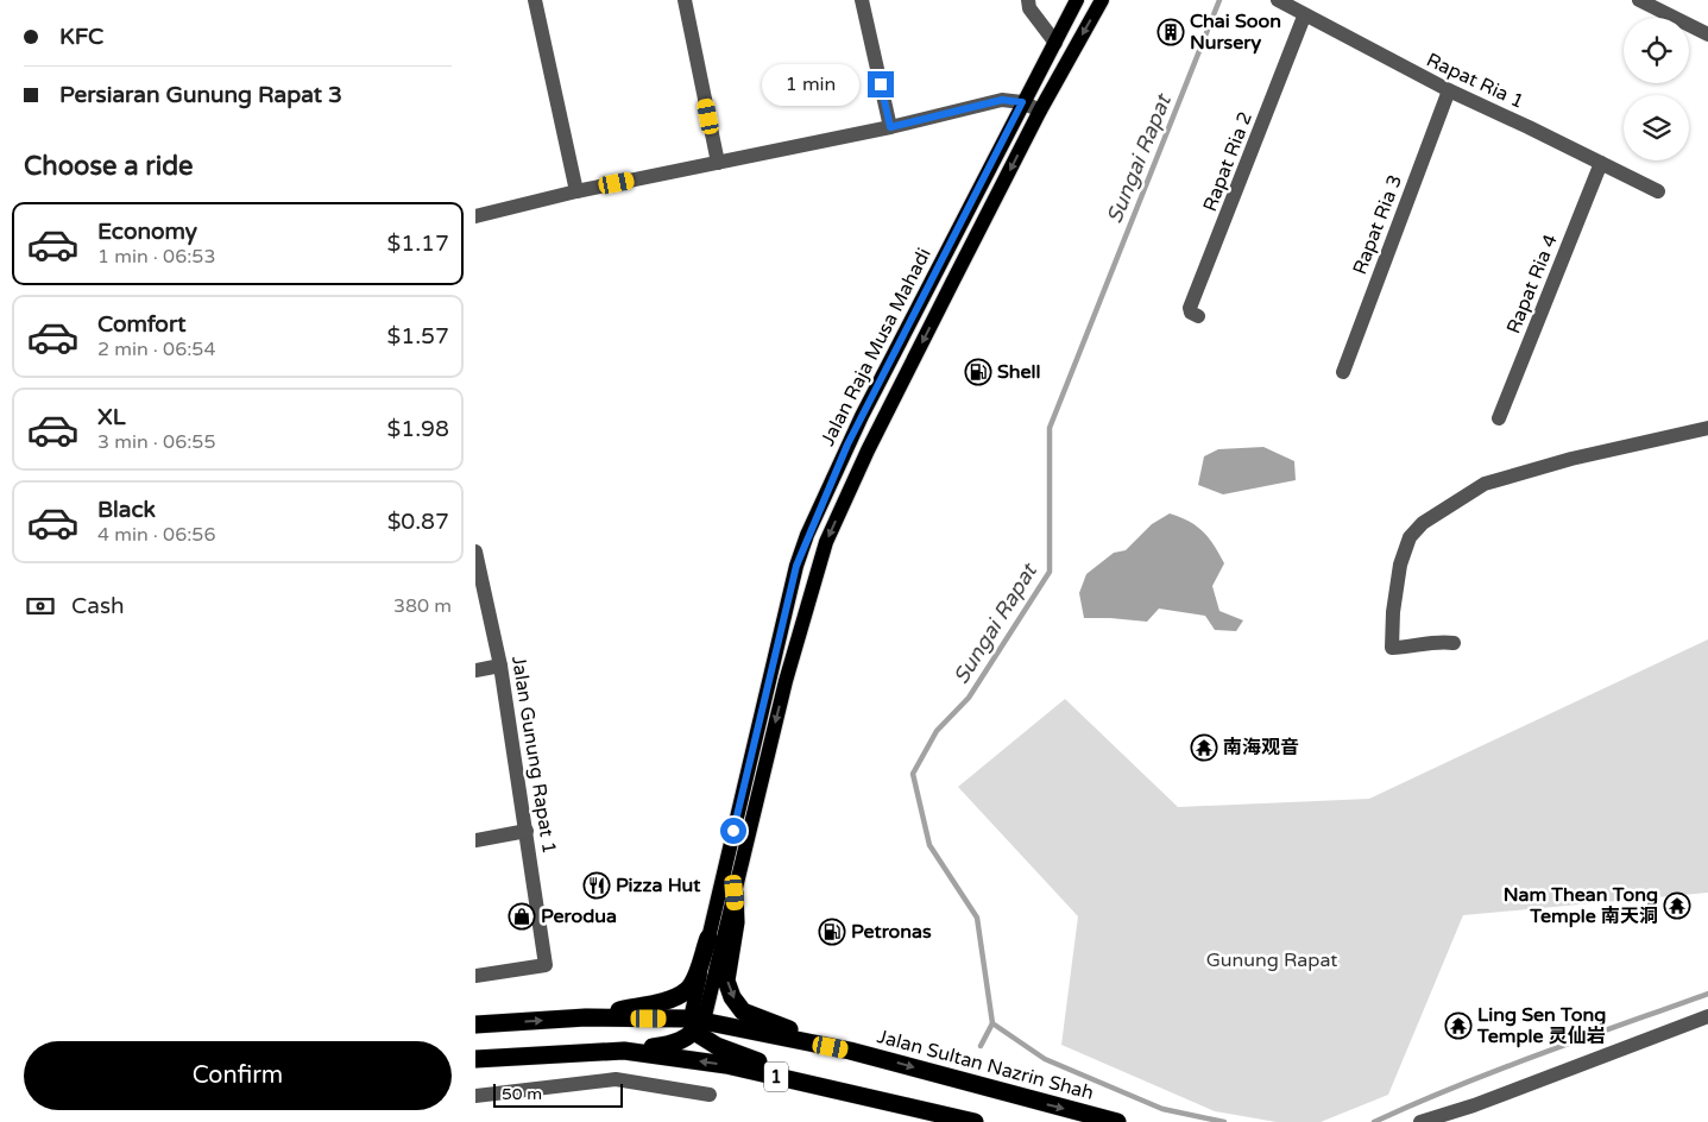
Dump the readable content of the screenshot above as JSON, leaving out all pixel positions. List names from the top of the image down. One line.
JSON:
{"streets":{"highway":["Jalan Sultan Nazrin Shah","1"],"main road":["Jalan Raja Musa Mahadi"],"street":["Rapat Ria 1","Rapat Ria 2","Rapat Ria 3","Rapat Ria 4","Jalan Gunung Rapat 1"]},"crossings":[["Rapat Ria 1","Rapat Ria 2"],["Rapat Ria 1","Rapat Ria 3"],["Rapat Ria 1","Rapat Ria 4"],["Jalan Raja Musa Mahadi","Jalan Sultan Nazrin Shah"]],"water":["Sungai Rapat"],"parks":["Gunung Rapat"],"places":{"building":["Chai Soon Nursery"],"fuel station":["Shell","Petronas"],"temple":["南海观音","Nam Thean Tong Temple 南天洞","Ling Sen Tong Temple 灵仙岩"],"restaurant":["Pizza Hut"],"shop":["Perodua"]},"scale_bar":"50 m","page":{"banner":["KFC","Persiaran Gunung Rapat 3"],"bubble":"1 min","heading":"Choose a ride","list":[{"name":"Economy","note":"1 min · 06:53","value":"$1.17"},{"name":"Comfort","note":"2 min · 06:54","value":"$1.57"},{"name":"XL","note":"3 min · 06:55","value":"$1.98"},{"name":"Black","note":"4 min · 06:56","value":"$0.87"}],"pay":["Cash","380 m"],"buttons":"Confirm","scale":"50 m"}}
